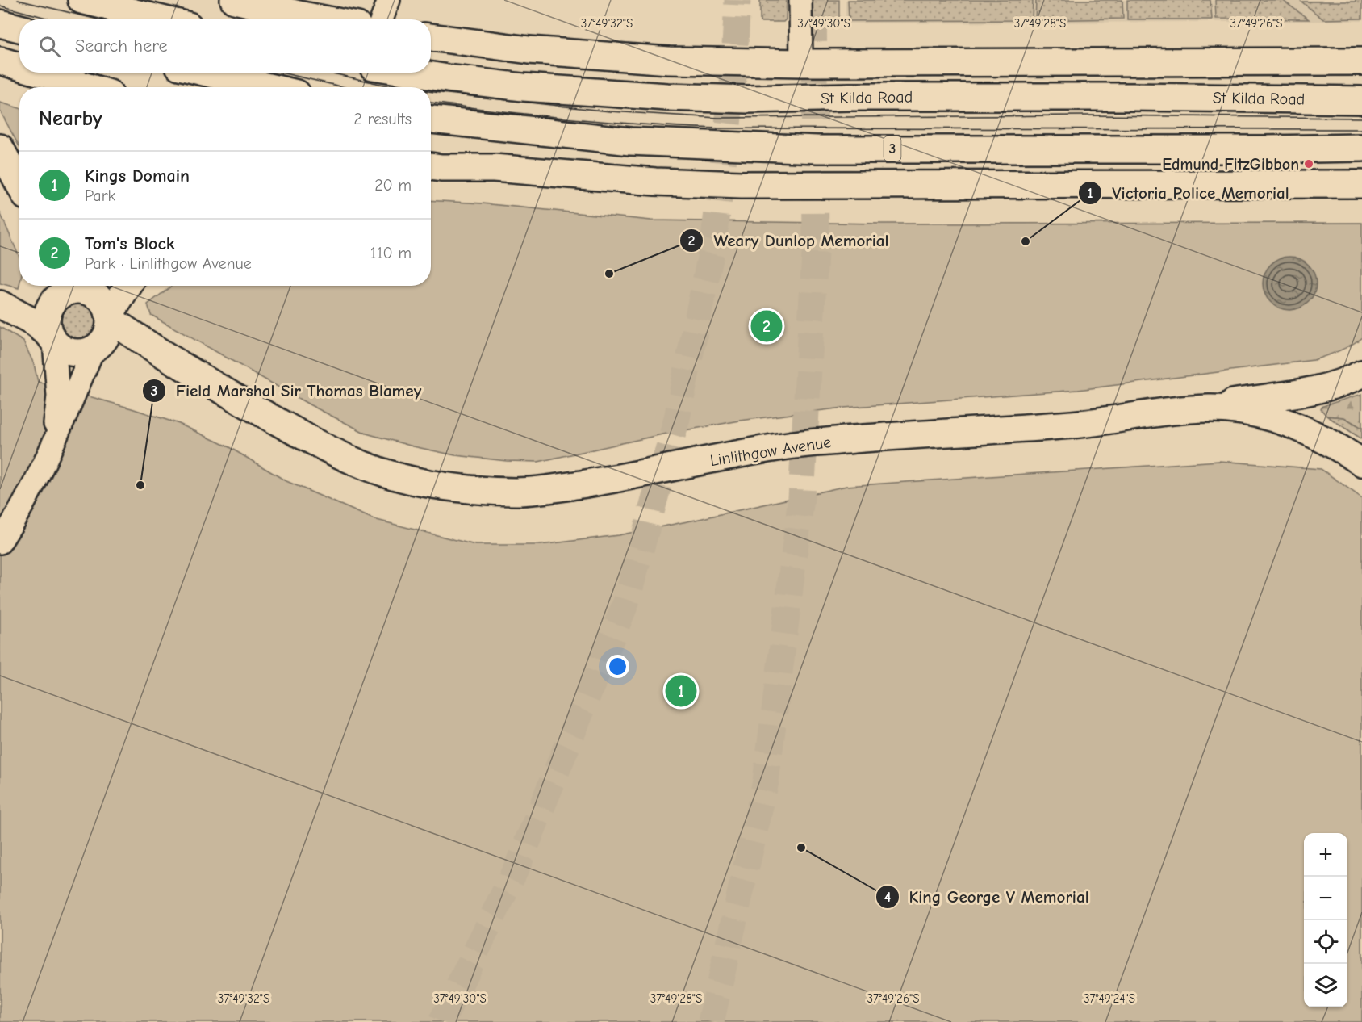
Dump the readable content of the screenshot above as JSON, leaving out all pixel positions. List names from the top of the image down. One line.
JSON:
{"streets":{"main road":["St Kilda Road","3","Linlithgow Avenue"]},"places":["Edmund FitzGibbon","Victoria Police Memorial","Weary Dunlop Memorial","Field Marshal Sir Thomas Blamey","King George V Memorial"],"page":{"search":"Search here","heading":["Nearby","2 results"],"list":[{"mark":"1","name":"Kings Domain","note":"Park","value":"20 m"},{"mark":"2","name":"Tom's Block","note":"Park · Linlithgow Avenue","value":"110 m"}],"pins":["2","1"],"map_buttons":["+","−"]},"coordinates":["37°49'32\"S","37°49'30\"S","37°49'28\"S","37°49'26\"S","37°49'24\"S"]}
